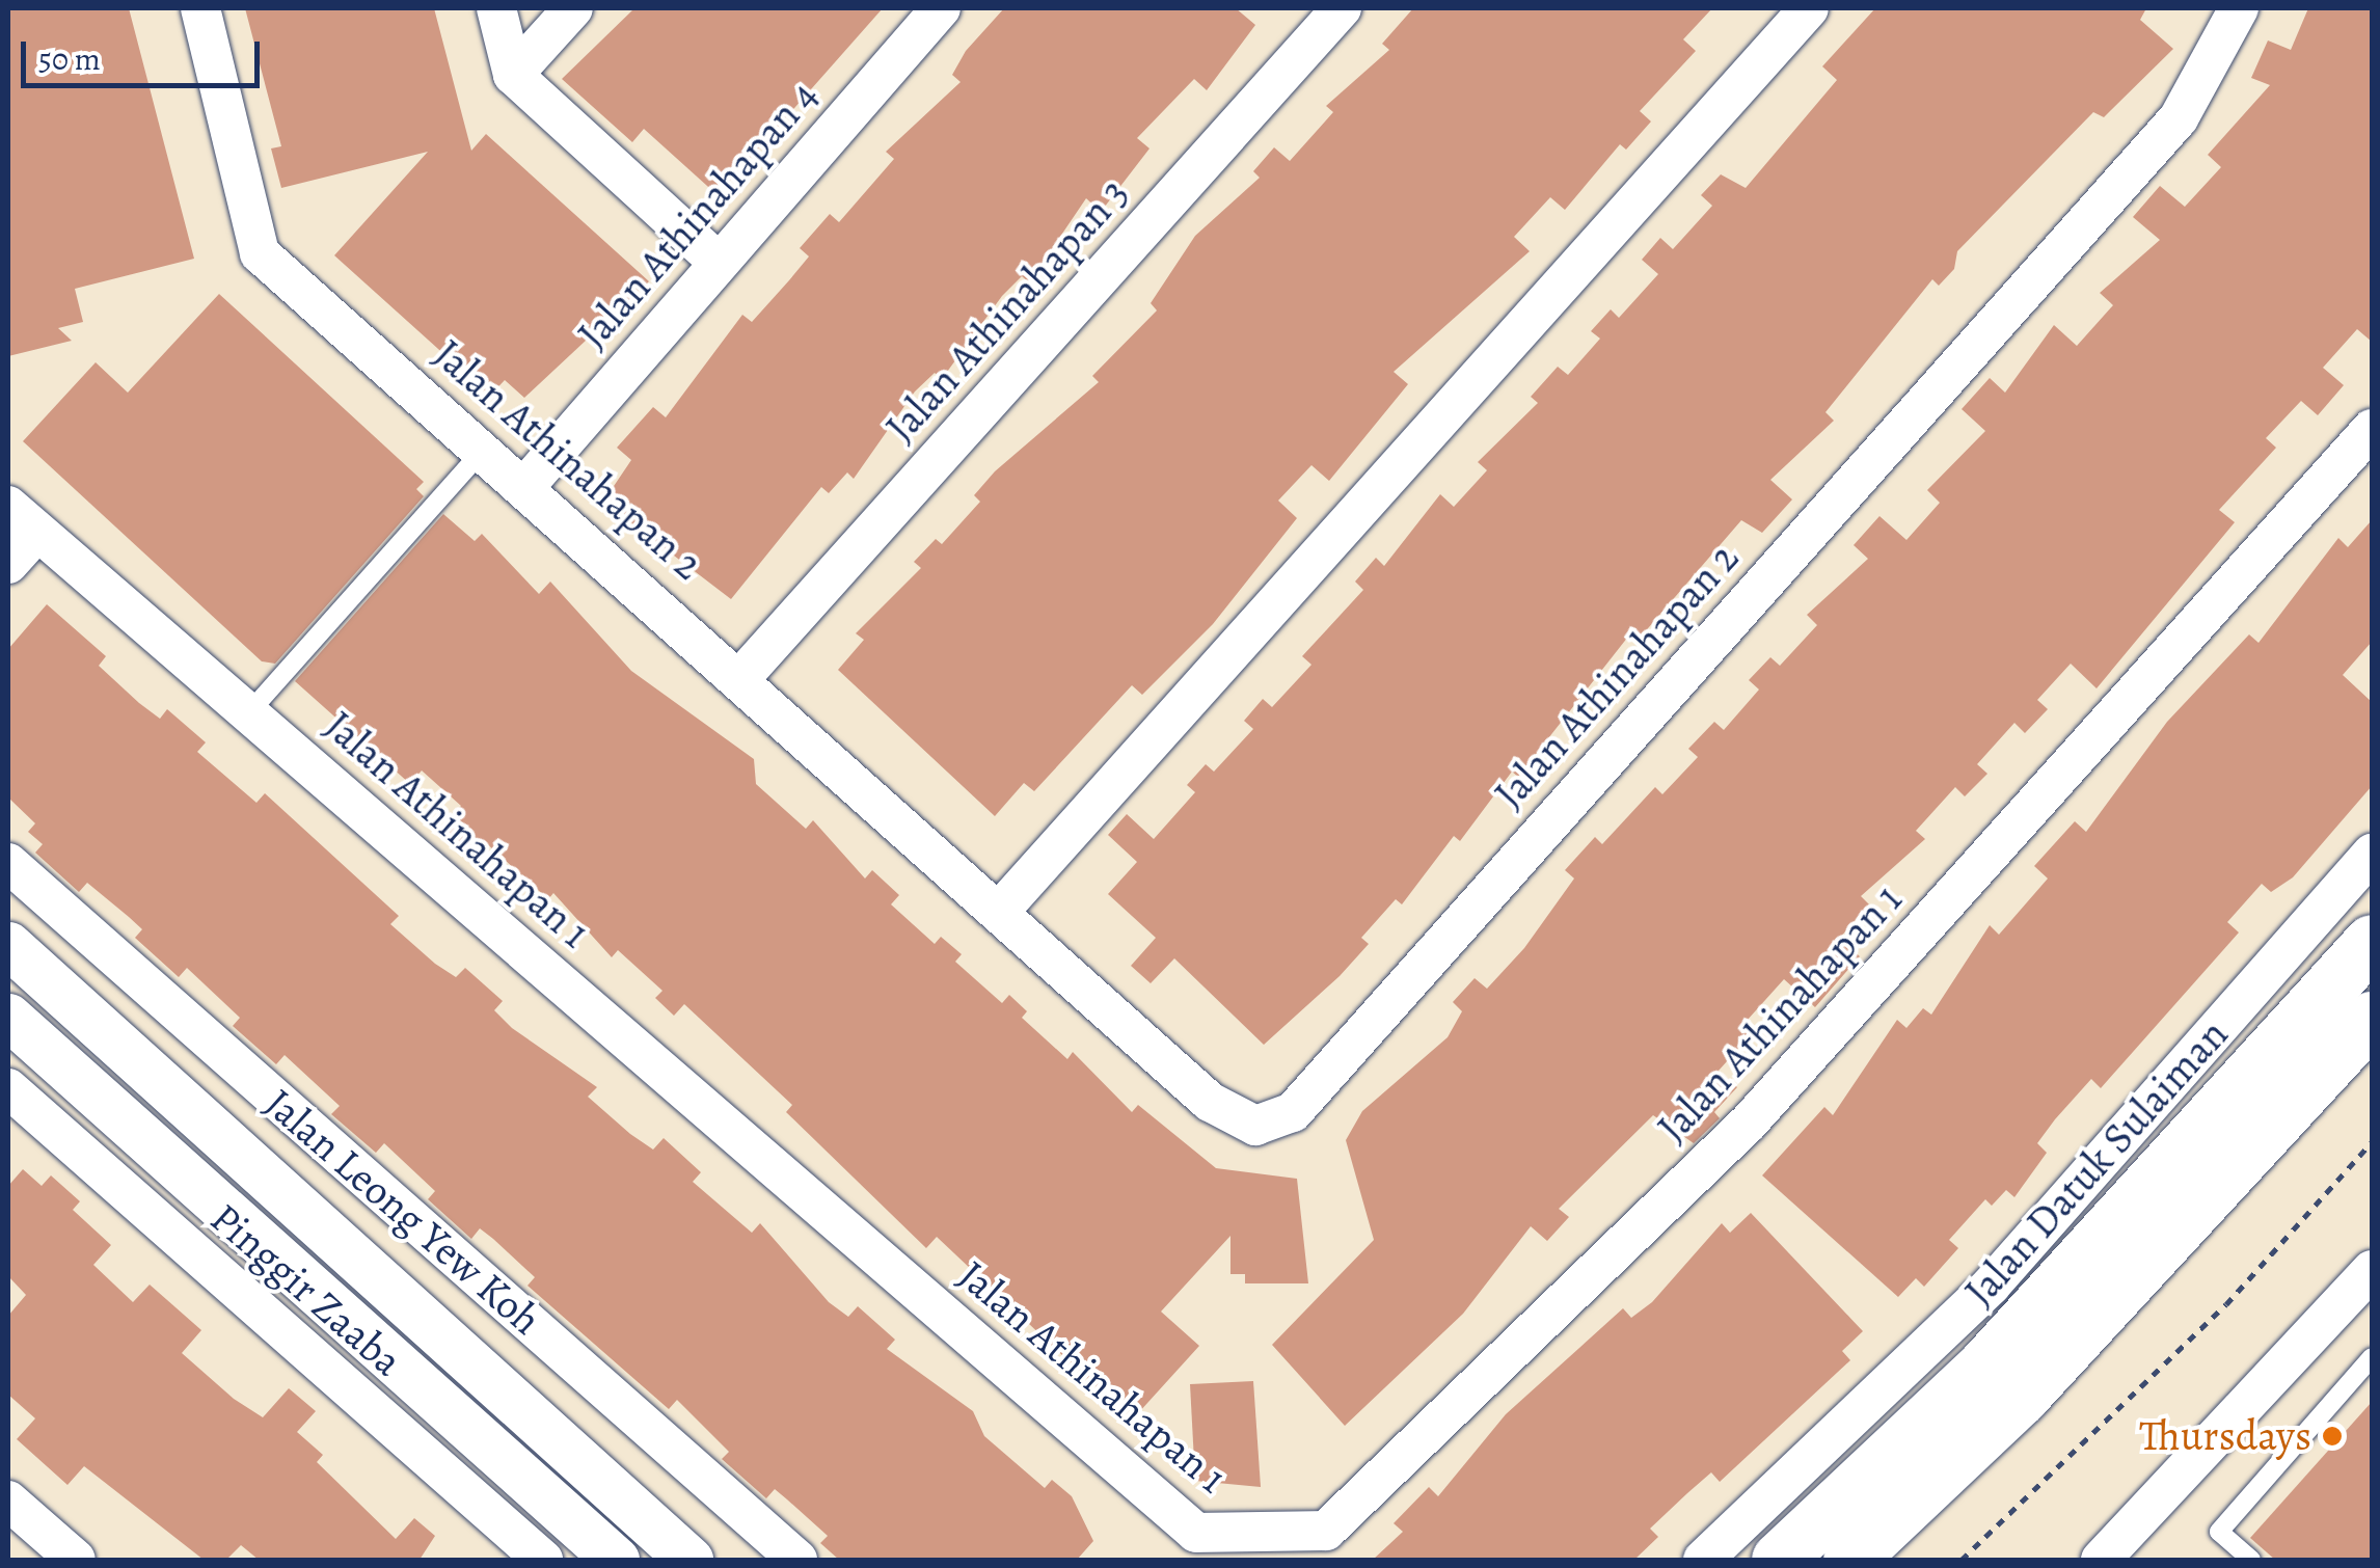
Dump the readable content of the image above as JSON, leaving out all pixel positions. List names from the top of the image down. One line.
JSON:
{"streets":{"main road":["Jalan Datuk Sulaiman"],"street":["Jalan Athinahapan 4","Jalan Athinahapan 3","Jalan Athinahapan 2","Jalan Athinahapan 1","Jalan Leong Yew Koh","Pinggir Zaaba"]},"crossings":[["Jalan Athinahapan 4","Jalan Athinahapan 2"],["Jalan Athinahapan 3","Jalan Athinahapan 2"]],"places":["Thursdays"],"scale_bar":"50 m"}
